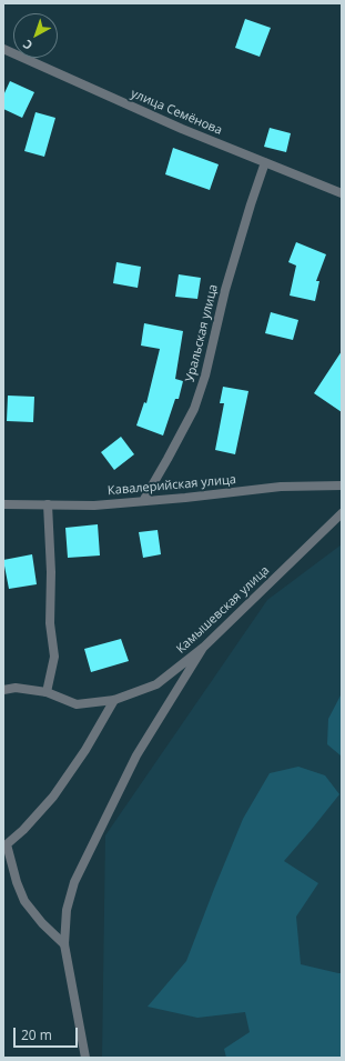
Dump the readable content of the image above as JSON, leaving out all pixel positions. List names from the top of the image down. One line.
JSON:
{"streets":{"street":["улица Семёнова","Уральская улица","Кавалерийская улица","Камышевская улица"]},"crossings":[["улица Семёнова","Уральская улица"],["Уральская улица","Кавалерийская улица"]],"scale_bar":"20 m","north":"bottom left"}
